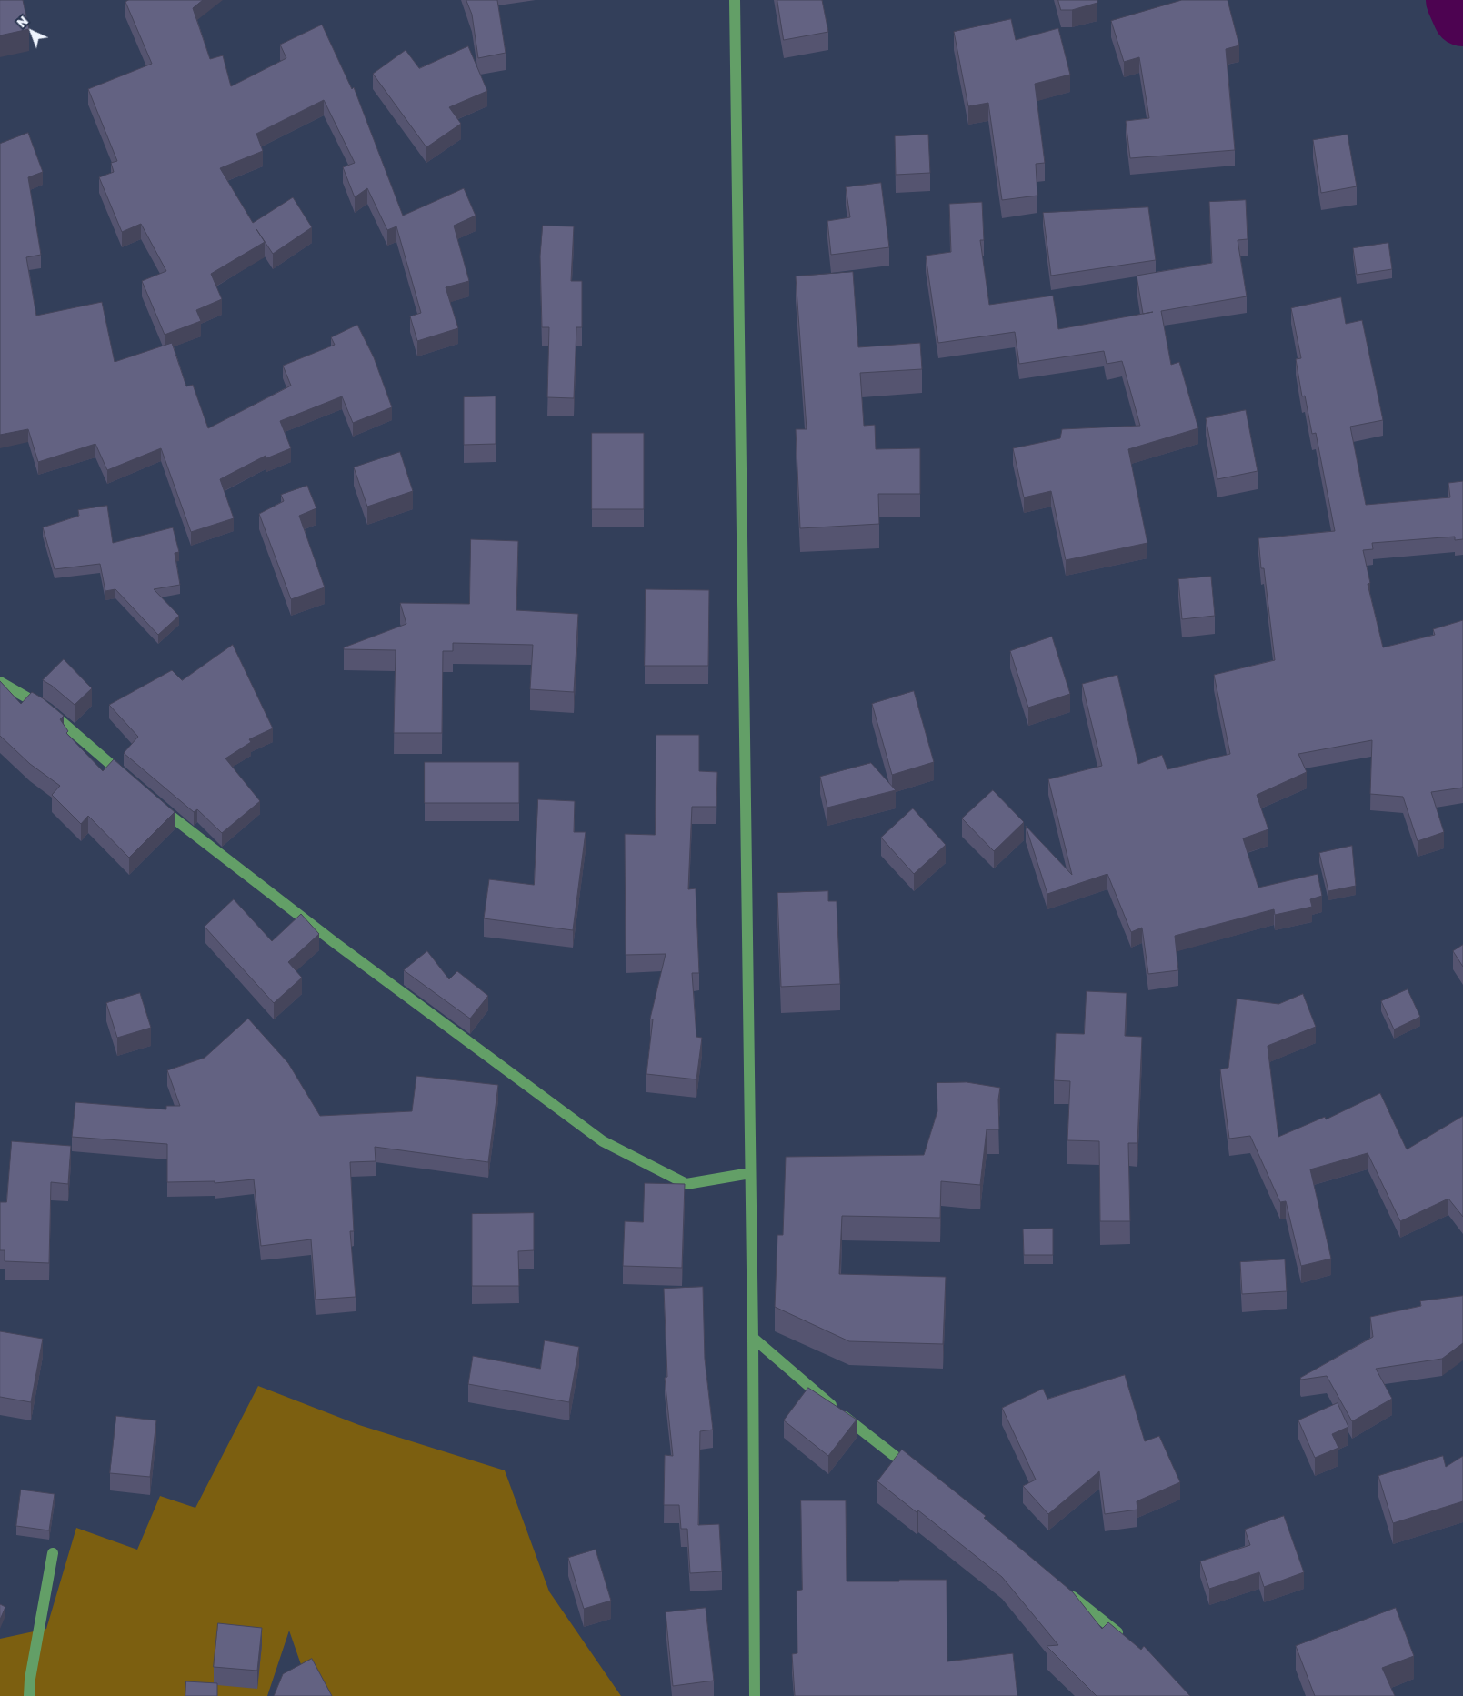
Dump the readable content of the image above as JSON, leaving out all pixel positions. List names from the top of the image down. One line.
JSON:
{"north":"top left"}
